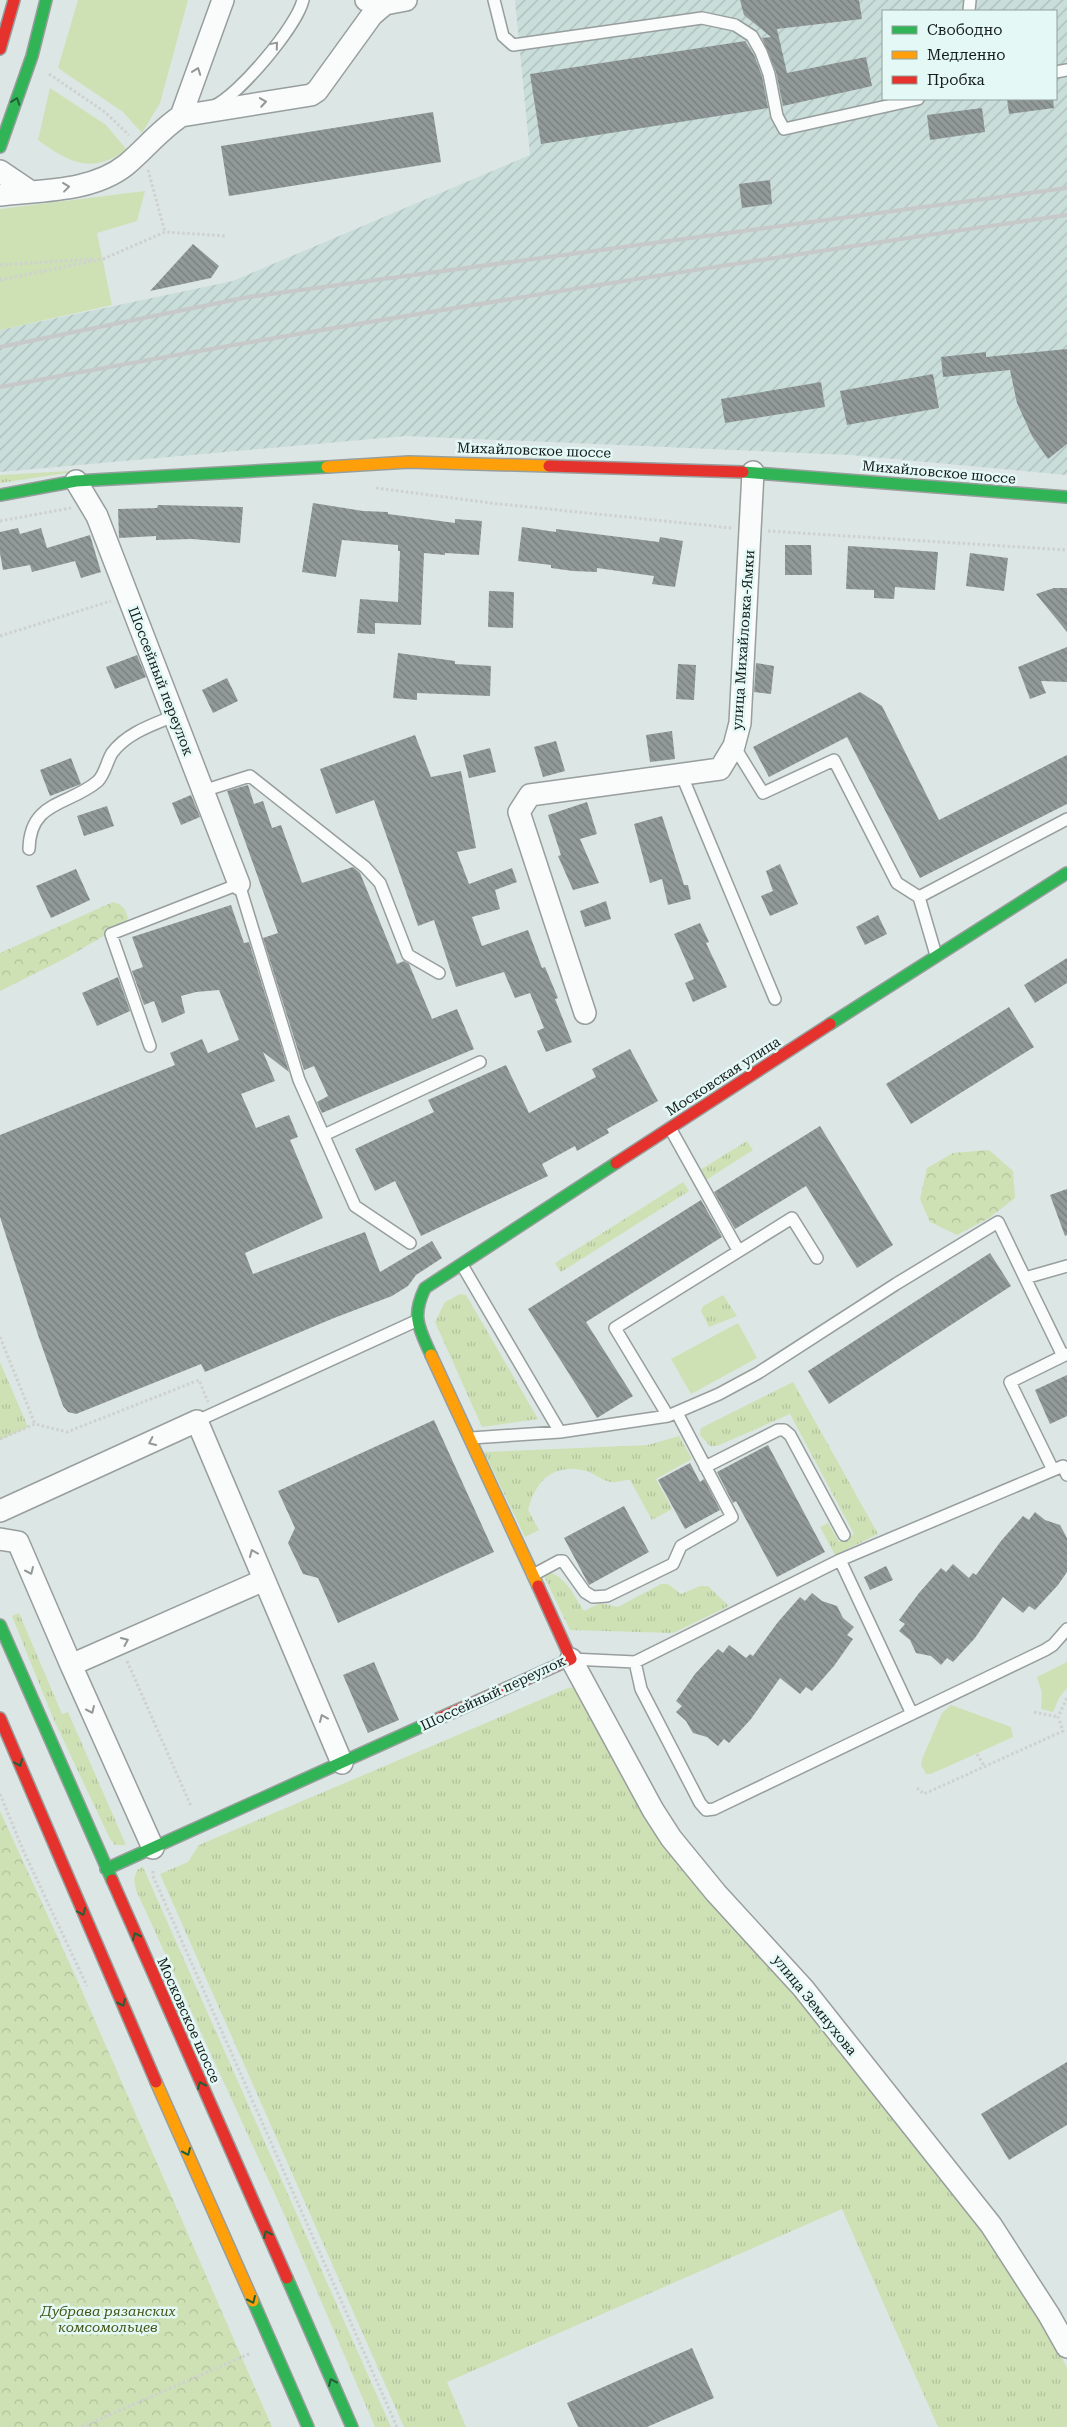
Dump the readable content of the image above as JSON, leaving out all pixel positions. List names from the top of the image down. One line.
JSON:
{"streets":{"main road":["Михайловское шоссе","Шоссейный переулок","Московская улица","Московское шоссе"],"street":["улица Михайловка-Ямки","улица Земнухова"]},"crossings":[["Михайловское шоссе","улица Михайловка-Ямки"],["Михайловское шоссе","Шоссейный переулок"],["Шоссейный переулок","Московская улица"],["Шоссейный переулок","улица Земнухова"],["Шоссейный переулок","Московское шоссе"]],"parks":["Дубрава рязанских комсомольцев"],"legend":["Свободно","Медленно","Пробка"]}
